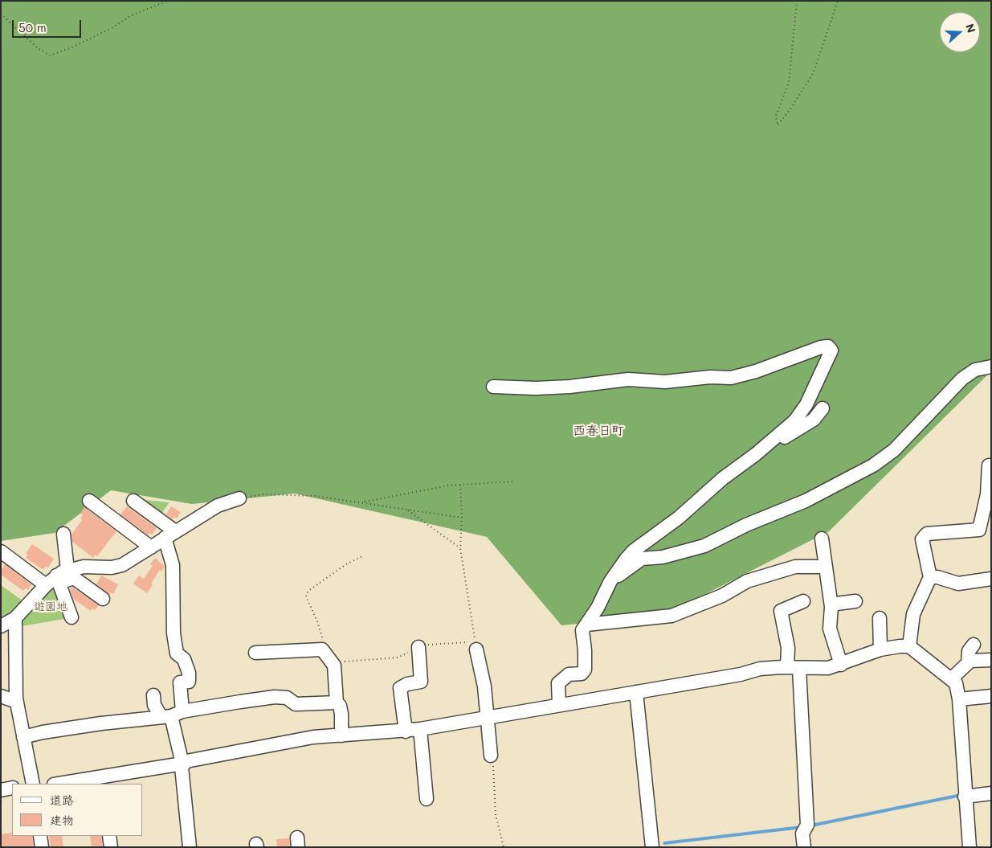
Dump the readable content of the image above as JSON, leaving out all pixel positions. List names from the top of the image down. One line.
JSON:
{"districts":["西春日町"],"parks":["遊園地"],"legend":["道路","建物"],"scale_bar":"50 m","north":"right"}
